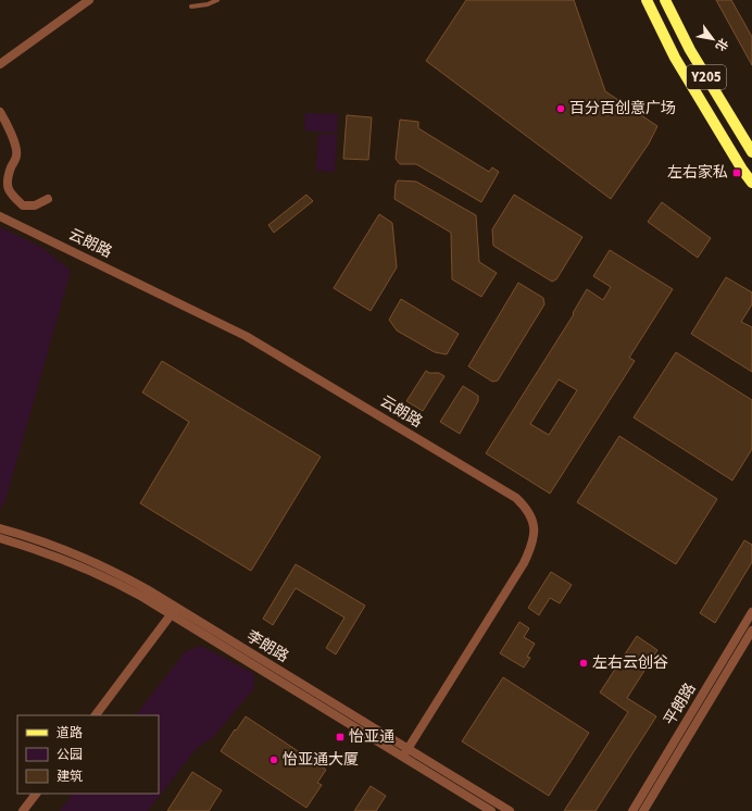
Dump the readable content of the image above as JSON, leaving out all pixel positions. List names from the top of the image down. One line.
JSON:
{"streets":{"main road":["Y205"],"street":["云朗路","李朗路","平朗路"]},"crossings":[["云朗路","李朗路"]],"places":{"other":["百分百创意广场","左右云创谷","怡亚通大厦"],"transit":["左右家私","怡亚通"]},"legend":["道路","公园","建筑"],"north":"bottom right"}
